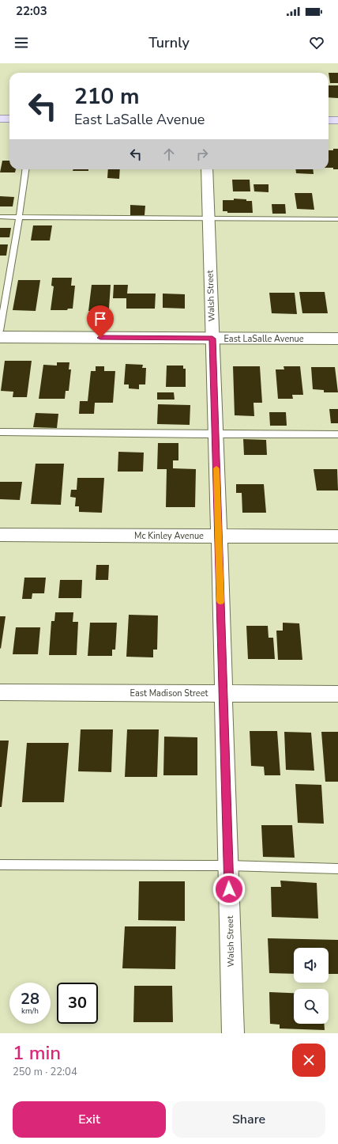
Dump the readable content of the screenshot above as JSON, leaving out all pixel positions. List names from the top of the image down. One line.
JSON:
{"streets":{"street":["Walsh Street","East LaSalle Avenue","Mc Kinley Avenue","East Madison Street"]},"crossings":[["Walsh Street","East LaSalle Avenue"],["Walsh Street","Mc Kinley Avenue"],["Walsh Street","East Madison Street"]],"page":{"status":"22:03","header":"Turnly","turn":["210 m","East LaSalle Avenue"],"speed":"28 km/h","limit":"30","heading":["1 min","250 m · 22:04"],"buttons":["Exit","Share"]}}
